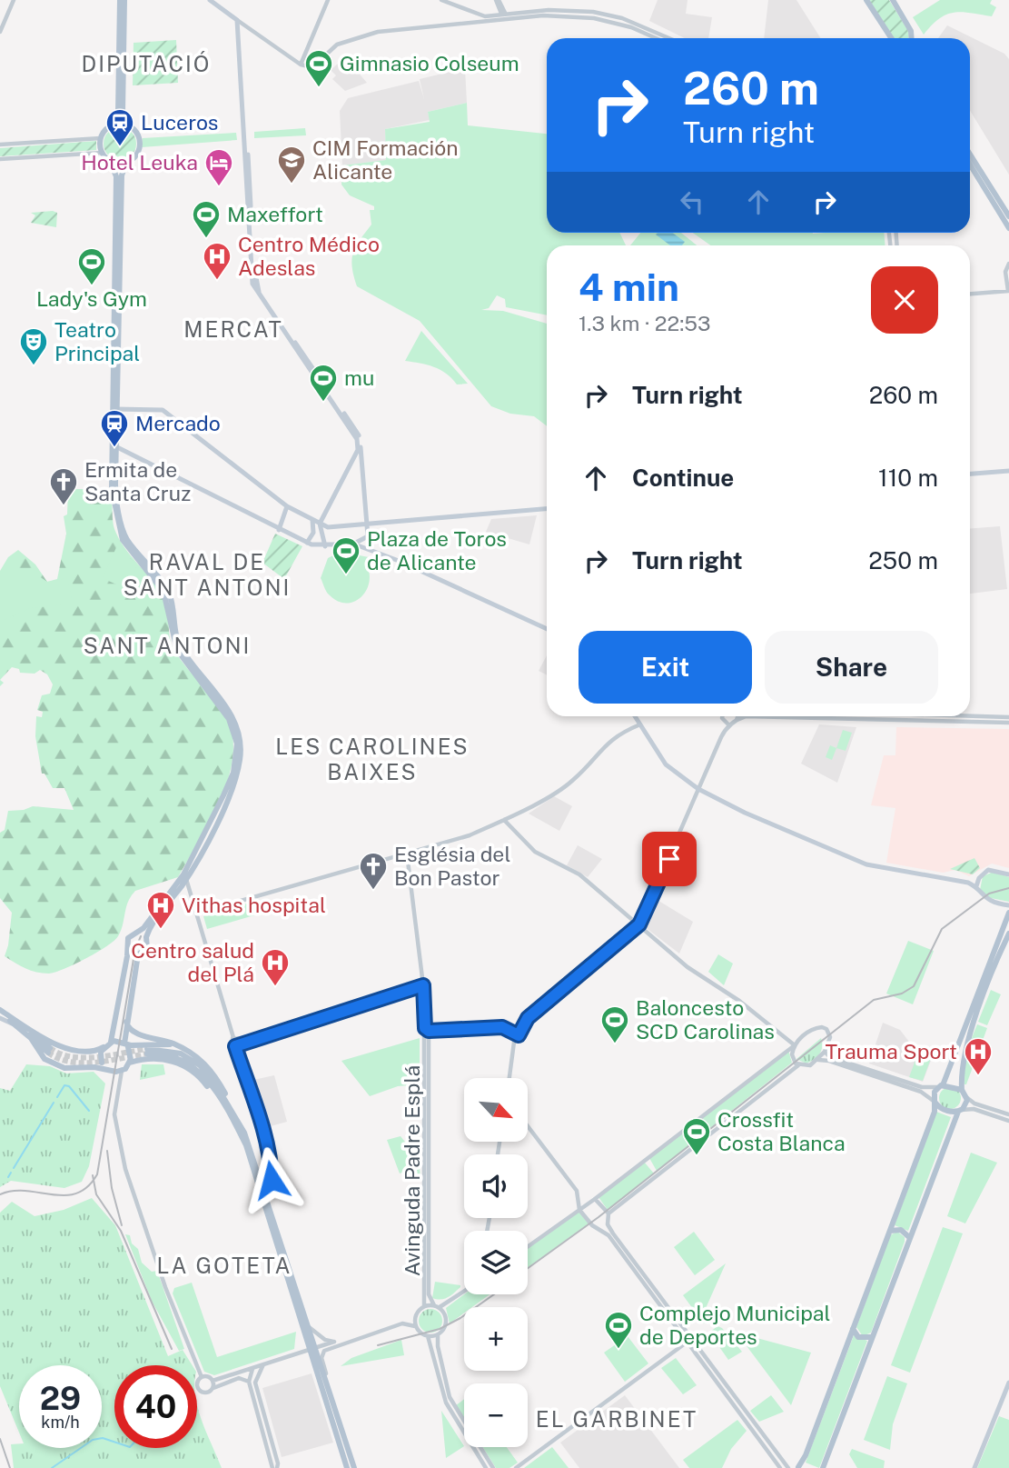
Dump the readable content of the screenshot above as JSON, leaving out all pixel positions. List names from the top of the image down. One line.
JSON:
{"streets":{"street":["Avinguda Padre Esplá"]},"districts":["DIPUTACIÓ","MERCAT","RAVAL DE SANT ANTONI","SANT ANTONI","LES CAROLINES BAIXES","LA GOTETA","EL GARBINET"],"places":{"sports":["Gimnasio Colseum","Maxeffort","Lady's Gym","mu","Plaza de Toros de Alicante","Baloncesto SCD Carolinas","Crossfit Costa Blanca","Complejo Municipal de Deportes"],"station":["Luceros","Mercado"],"school or university":["CIM Formación Alicante"],"hotel":["Hotel Leuka"],"hospital":["Centro Médico Adeslas","Vithas hospital","Centro salud del Plá","Trauma Sport"],"theatre":["Teatro Principal"],"church":["Ermita de Santa Cruz","Església del Bon Pastor"]},"north":"bottom right","page":{"turn":["260 m","Turn right"],"heading":["4 min","1.3 km · 22:53"],"list":[{"name":"Turn right","value":"260 m"},{"name":"Continue","value":"110 m"},{"name":"Turn right","value":"250 m"}],"buttons":["Exit","Share"],"map_buttons":["+","−"],"speed":"29 km/h","limit":"40"}}
